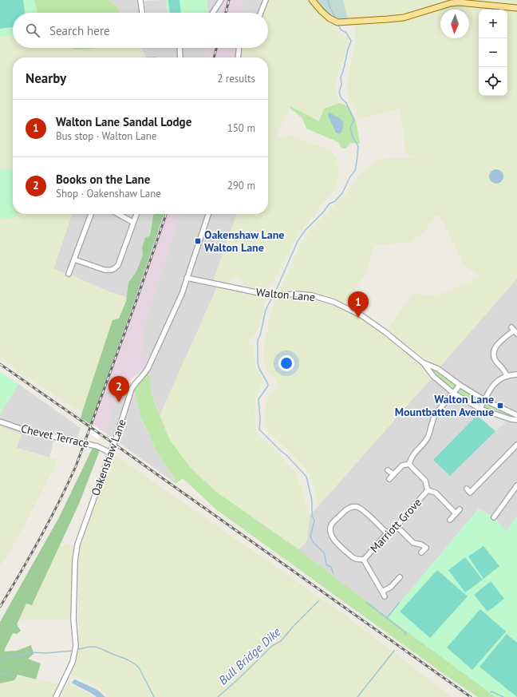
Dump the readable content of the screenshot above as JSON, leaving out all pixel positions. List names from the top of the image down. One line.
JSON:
{"streets":{"street":["Walton Lane","Chevet Terrace","Oakenshaw Lane","Marriott Grove"]},"crossings":[["Walton Lane","Oakenshaw Lane"],["Chevet Terrace","Oakenshaw Lane"]],"water":["Bull Bridge Dike"],"places":{"transit":["Oakenshaw Lane Walton Lane","Walton Lane Mountbatten Avenue"]},"north":"bottom","page":{"map_buttons":["+","−"],"search":"Search here","heading":["Nearby","2 results"],"list":[{"mark":"1","name":"Walton Lane Sandal Lodge","note":"Bus stop · Walton Lane","value":"150 m"},{"mark":"2","name":"Books on the Lane","note":"Shop · Oakenshaw Lane","value":"290 m"}],"pins":["1","2"]}}
